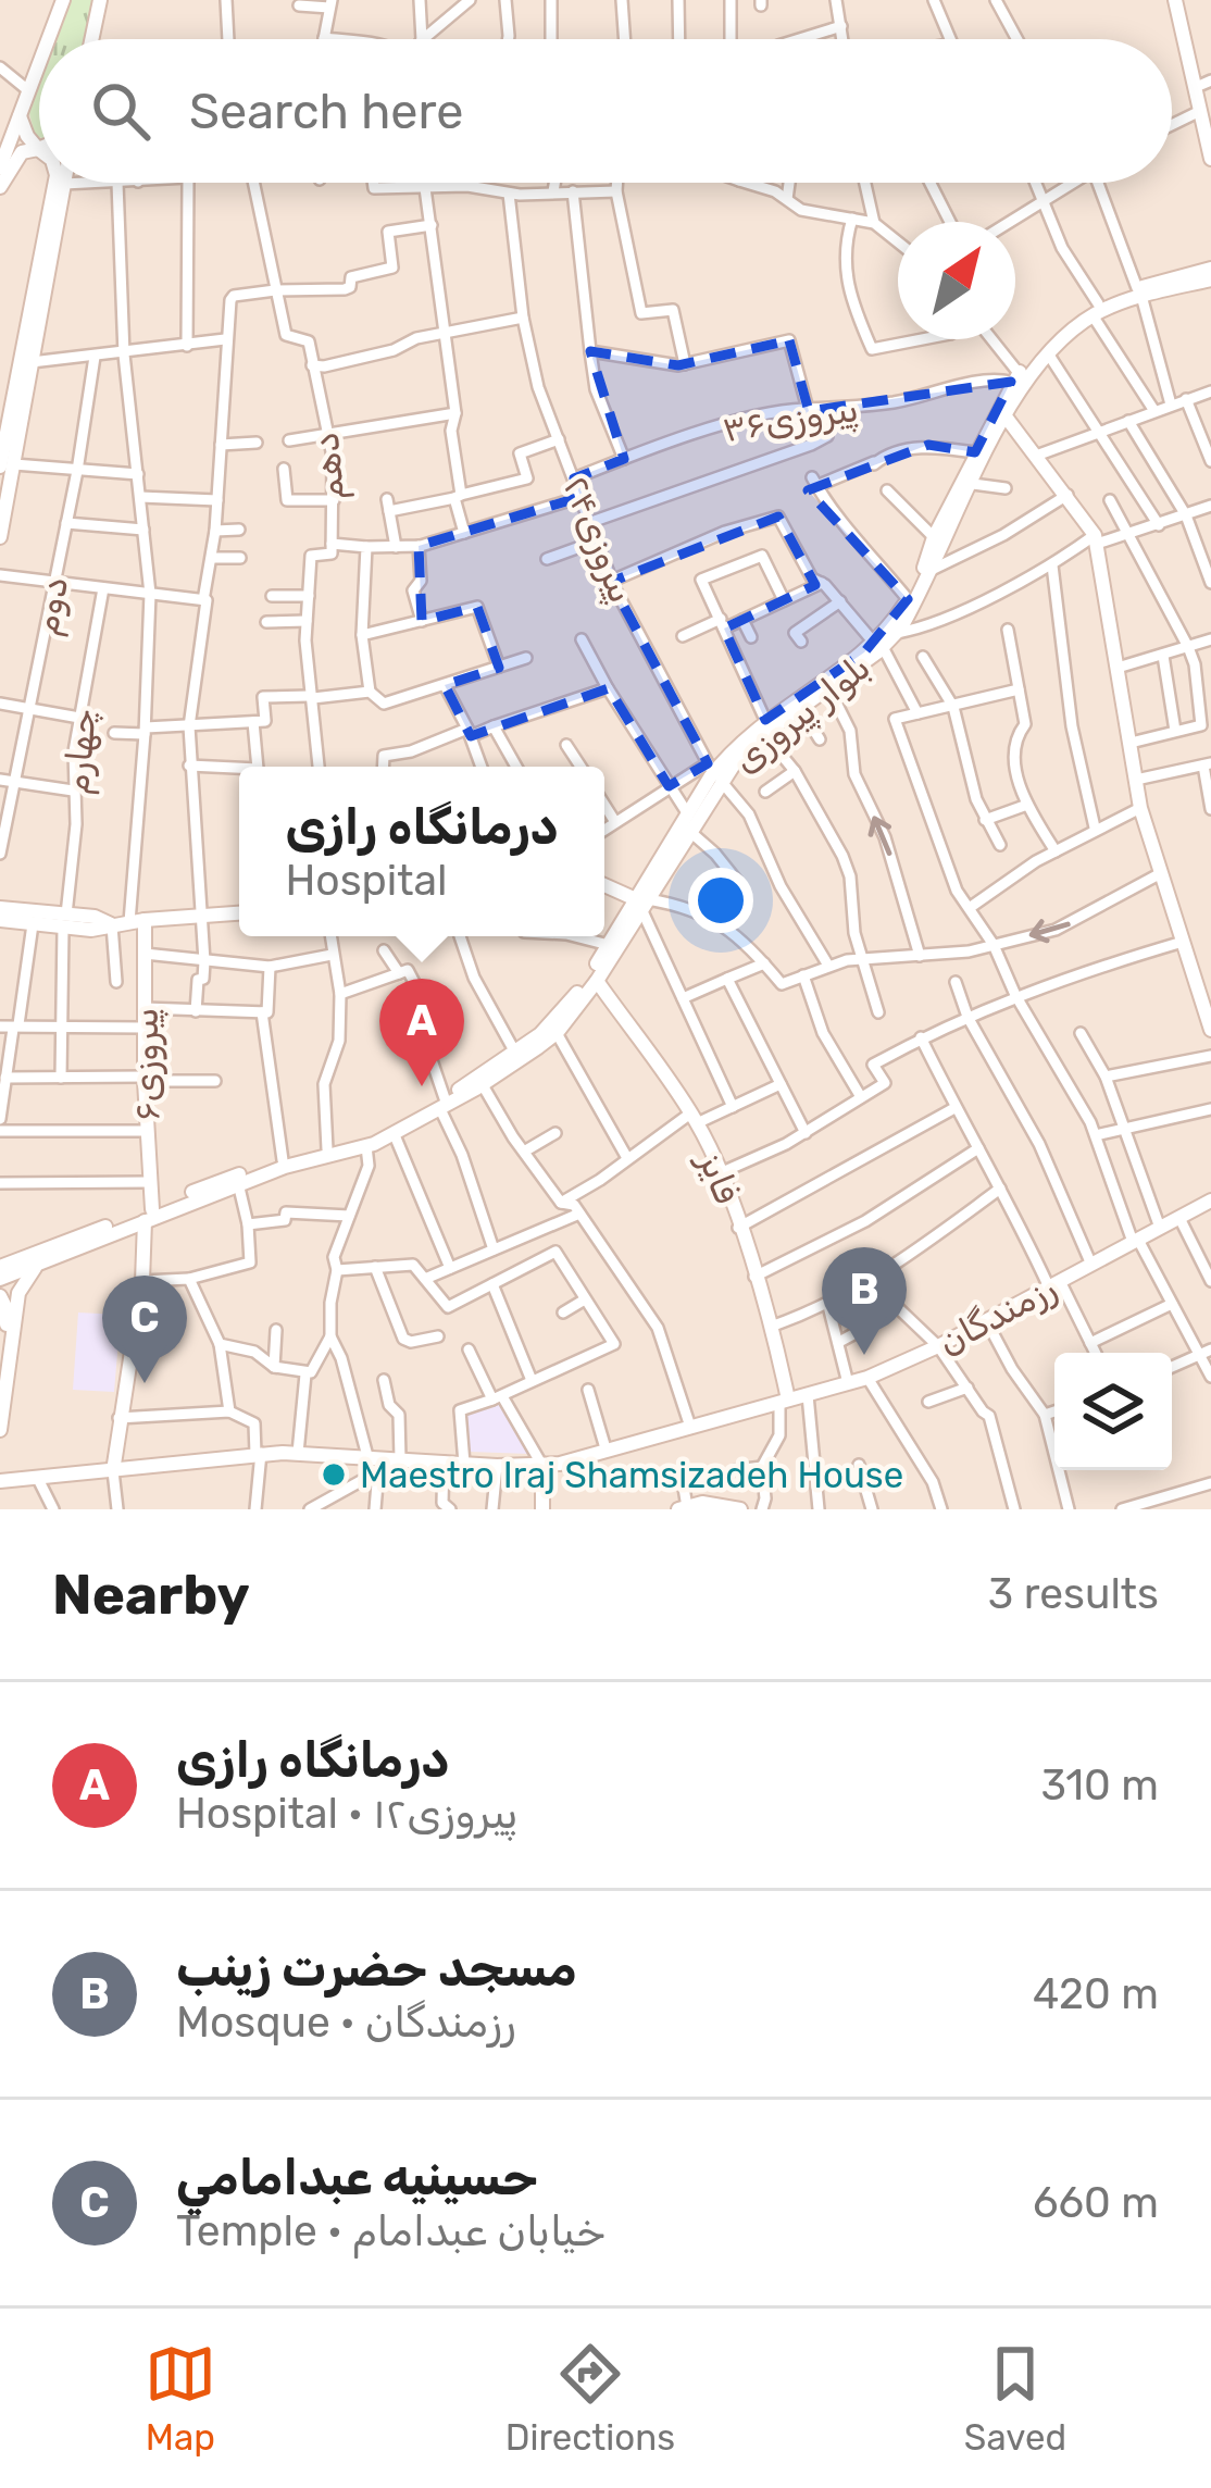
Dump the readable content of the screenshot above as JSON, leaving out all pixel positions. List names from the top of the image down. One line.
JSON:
{"streets":{"street":["پیروزی۳۶","دهم","پیروزی۲۴","دوم","بلوار پیروزی","چهارم","پیروزی۶","فایز","رزمندگان"]},"crossings":[["پیروزی۳۶","پیروزی۲۴"],["پیروزی۳۶","بلوار پیروزی"],["پیروزی۲۴","بلوار پیروزی"],["بلوار پیروزی","پیروزی۶"],["بلوار پیروزی","فایز"],["پیروزی۶","رزمندگان"],["فایز","رزمندگان"]],"places":["Maestro Iraj Shamsizadeh House"],"north":"top right","page":{"search":"Search here","popup":["درمانگاه رازی","Hospital"],"pins":["A","B","C"],"heading":["Nearby","3 results"],"list":[{"mark":"A","name":"درمانگاه رازی","note":"Hospital · پیروزی۱۲","value":"310 m"},{"mark":"B","name":"مسجد حضرت زینب","note":"Mosque · رزمندگان","value":"420 m"},{"mark":"C","name":"حسينيه عبدامامي","note":"Temple · خیابان عبدامام","value":"660 m"}],"nav":["Map","Directions","Saved"]}}
